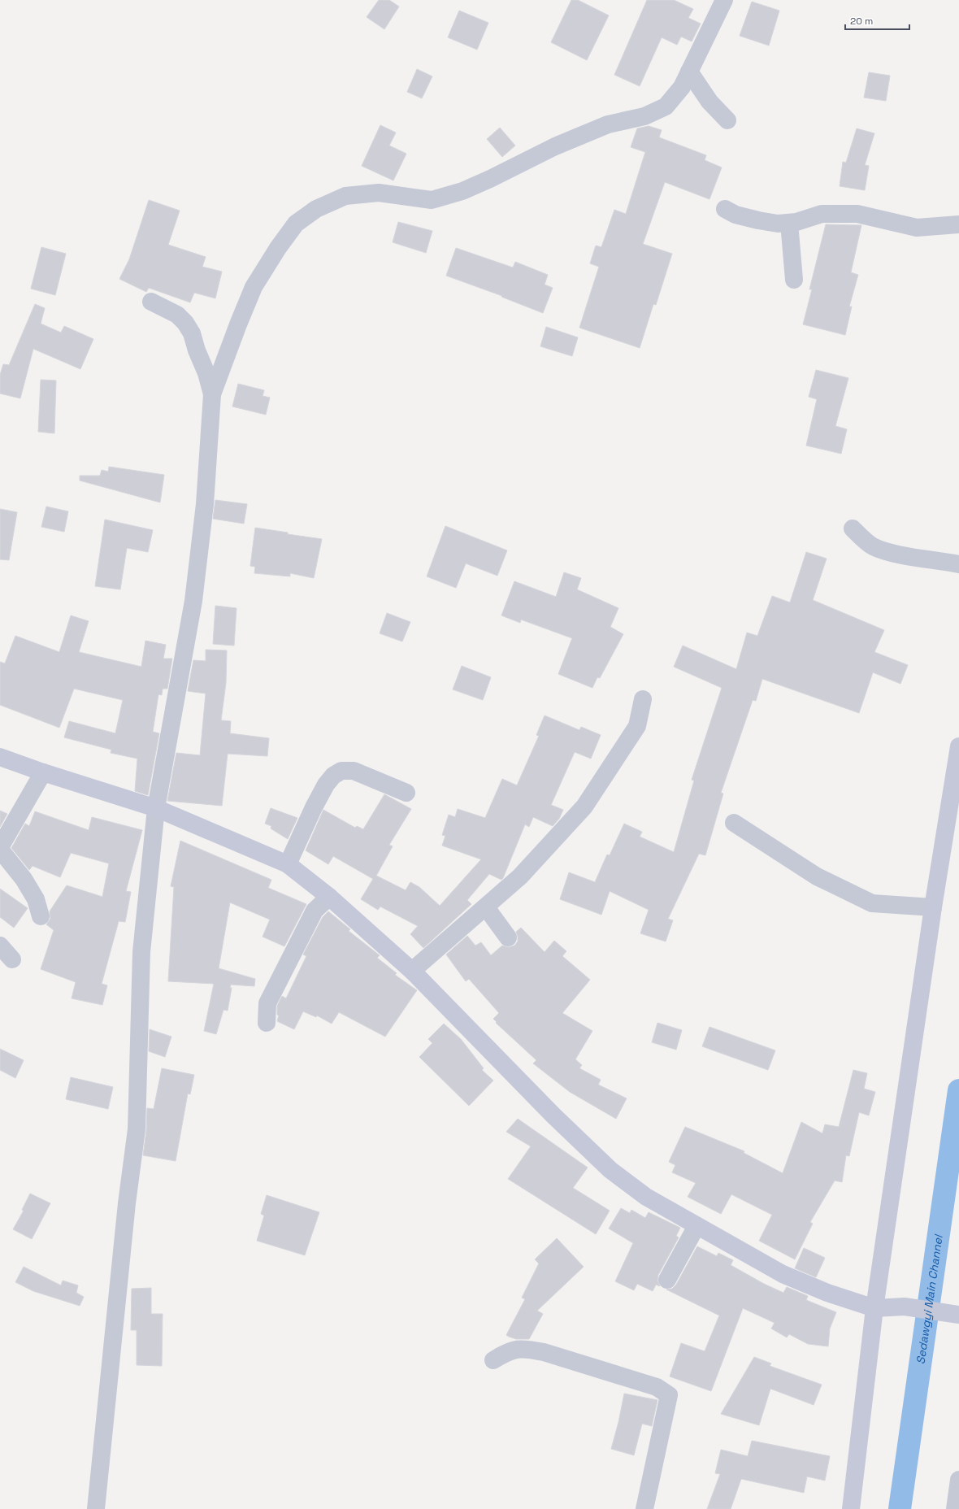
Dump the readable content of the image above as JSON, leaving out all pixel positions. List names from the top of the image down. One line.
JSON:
{"water":["Sedawgyi Main Channel"],"scale_bar":"20 m"}
